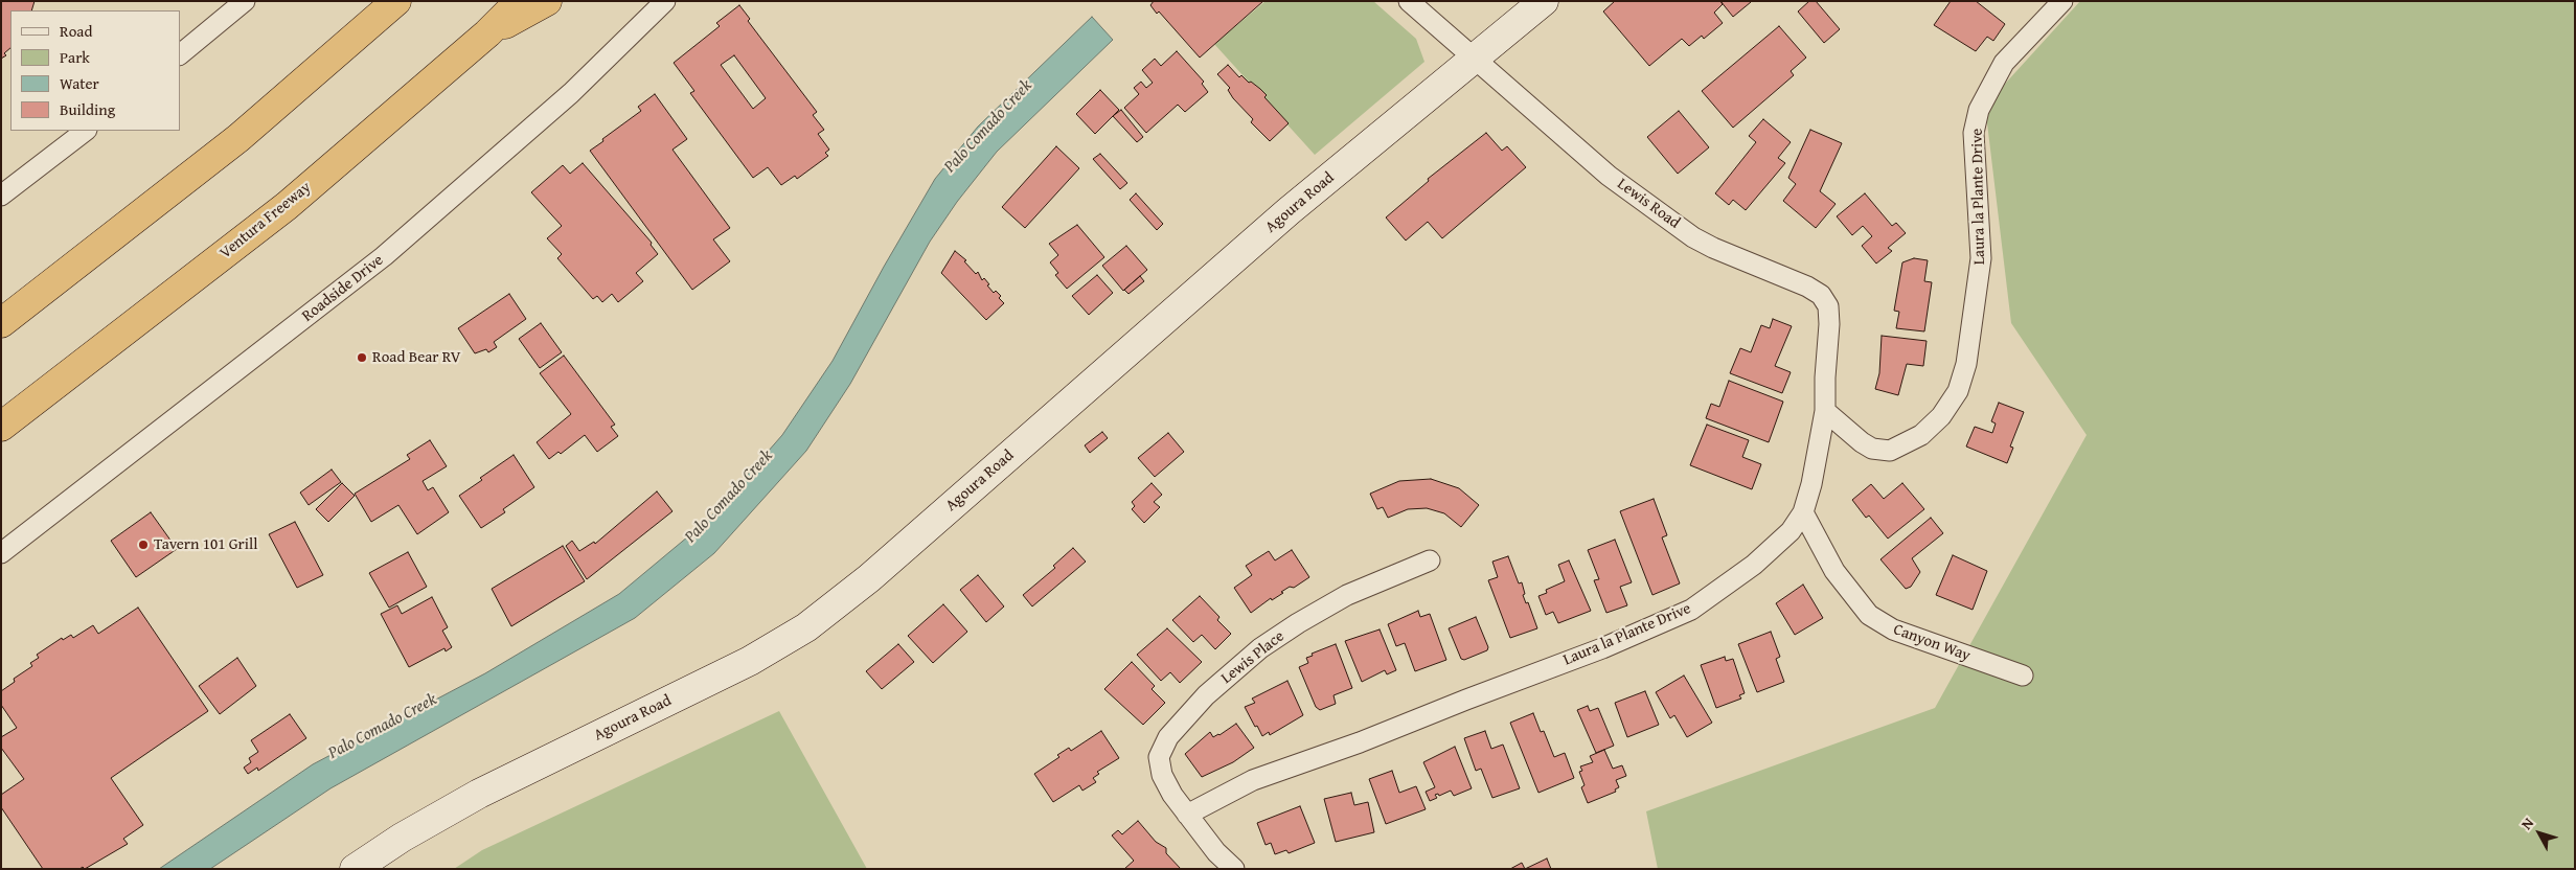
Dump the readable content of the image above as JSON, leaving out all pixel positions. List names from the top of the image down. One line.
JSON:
{"streets":{"highway":["Ventura Freeway"],"main road":["Agoura Road"],"street":["Laura la Plante Drive","Lewis Road","Roadside Drive","Canyon Way","Lewis Place"]},"crossings":[["Laura la Plante Drive","Lewis Road"],["Laura la Plante Drive","Canyon Way"],["Laura la Plante Drive","Lewis Place"],["Agoura Road","Lewis Road"]],"water":["Palo Comado Creek"],"places":["Road Bear RV","Tavern 101 Grill"],"legend":["Road","Park","Water","Building"],"north":"top left"}
